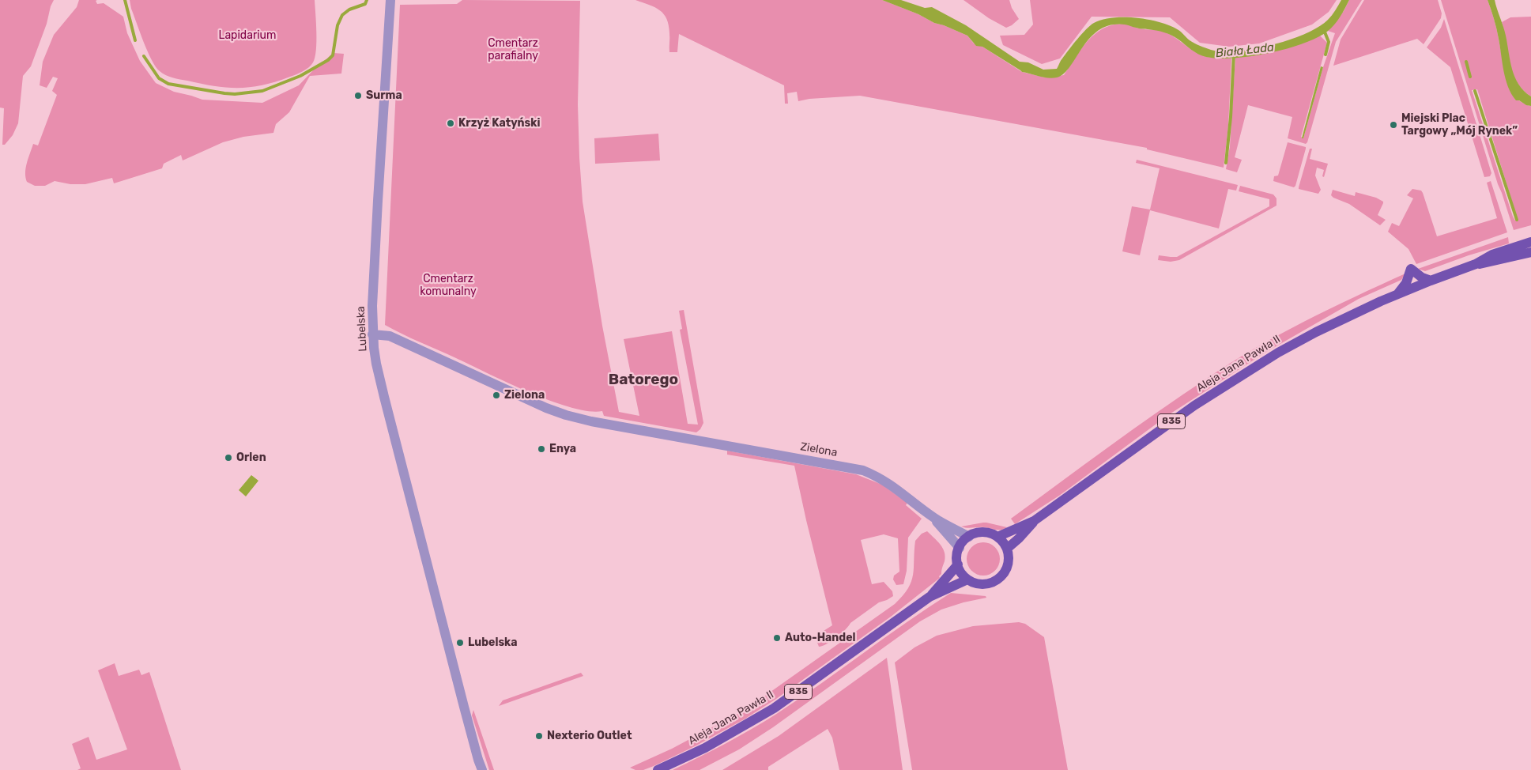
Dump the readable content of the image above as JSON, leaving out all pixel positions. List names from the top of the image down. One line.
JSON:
{"streets":{"main road":["Aleja Jana Pawła II","835"],"street":["Lubelska","Zielona"]},"crossings":[["Lubelska","Zielona"],["Aleja Jana Pawła II","Zielona"]],"districts":["Batorego"],"water":["Biała Łada"],"parks":["Lapidarium","Cmentarz parafialny","Cmentarz komunalny"],"places":["Surma","Krzyż Katyński","Miejski Plac Targowy „Mój Rynek”","Zielona","Enya","Orlen","Auto-Handel","Lubelska","Nexterio Outlet"]}
